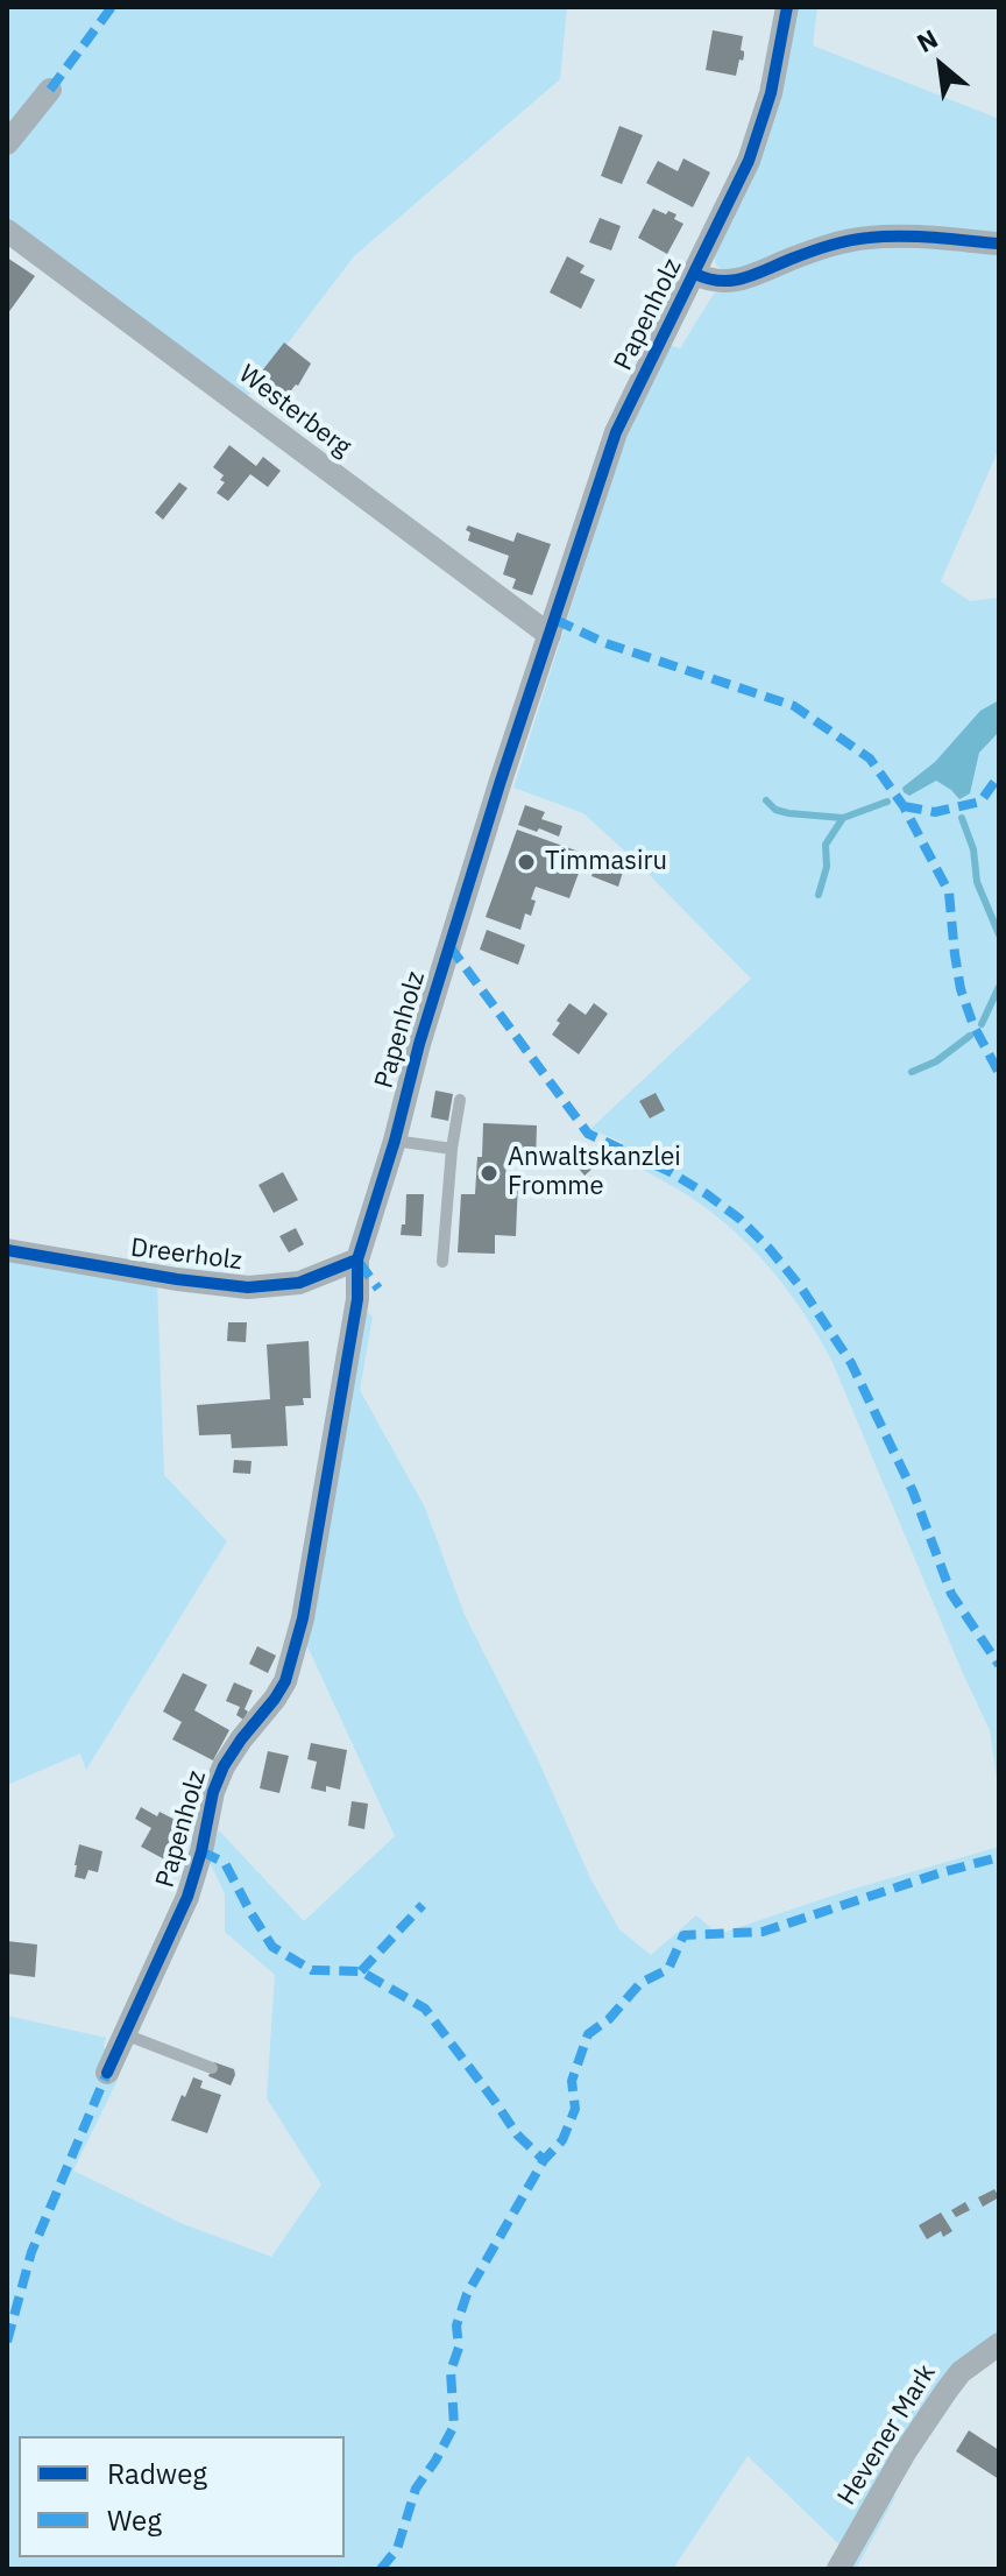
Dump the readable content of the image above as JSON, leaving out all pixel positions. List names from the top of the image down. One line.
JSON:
{"streets":{"street":["Papenholz","Westerberg","Dreerholz","Hevener Mark"]},"crossings":[["Papenholz","Westerberg"],["Papenholz","Dreerholz"]],"places":["Timmasiru","Anwaltskanzlei Fromme"],"legend":["Radweg","Weg"],"north":"top left"}
